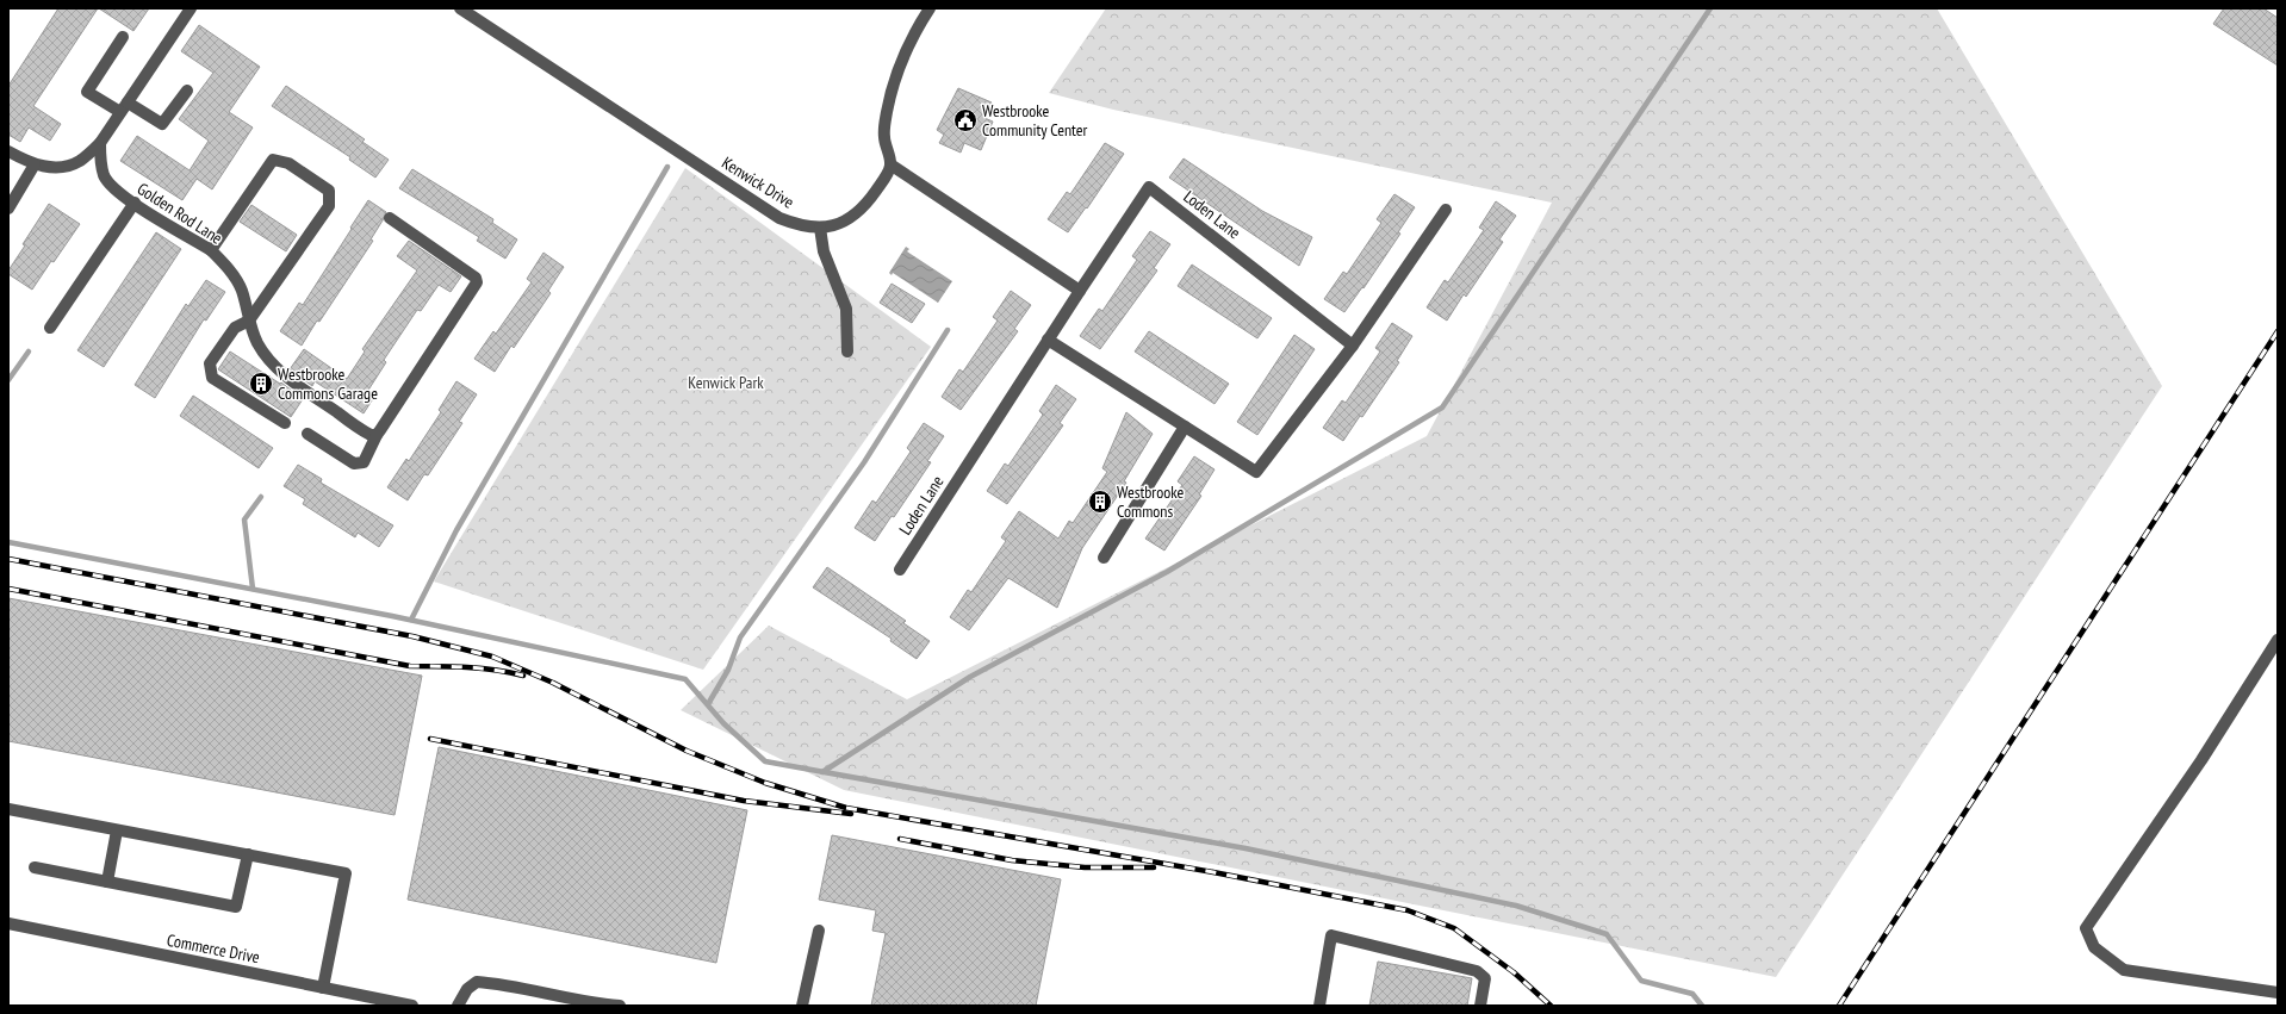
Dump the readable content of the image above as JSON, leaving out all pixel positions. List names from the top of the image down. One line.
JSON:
{"streets":{"street":["Kenwick Drive","Golden Rod Lane","Loden Lane","Commerce Drive"]},"parks":["Kenwick Park"],"places":{"public building":["Westbrooke Community Center"],"building":["Westbrooke Commons Garage","Westbrooke Commons"]}}
